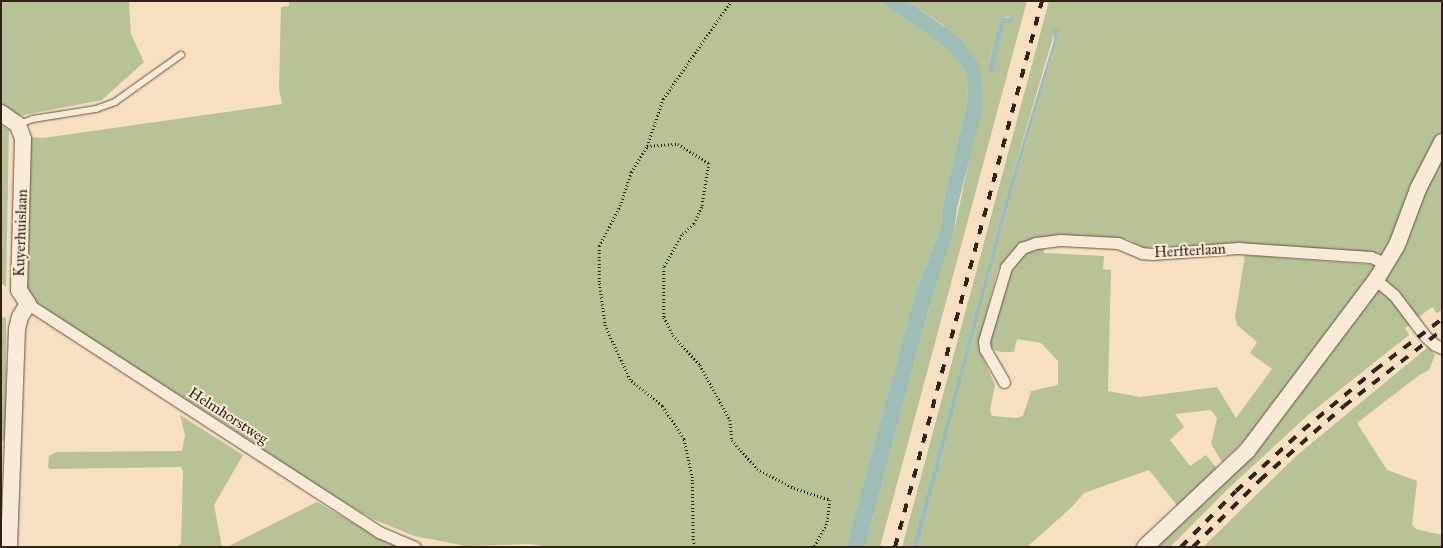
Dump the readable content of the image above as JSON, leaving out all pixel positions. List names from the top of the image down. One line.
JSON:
{"streets":{"street":["Kuyerhuislaan","Herfterlaan","Helmhorstweg"]},"crossings":[["Kuyerhuislaan","Helmhorstweg"]]}
